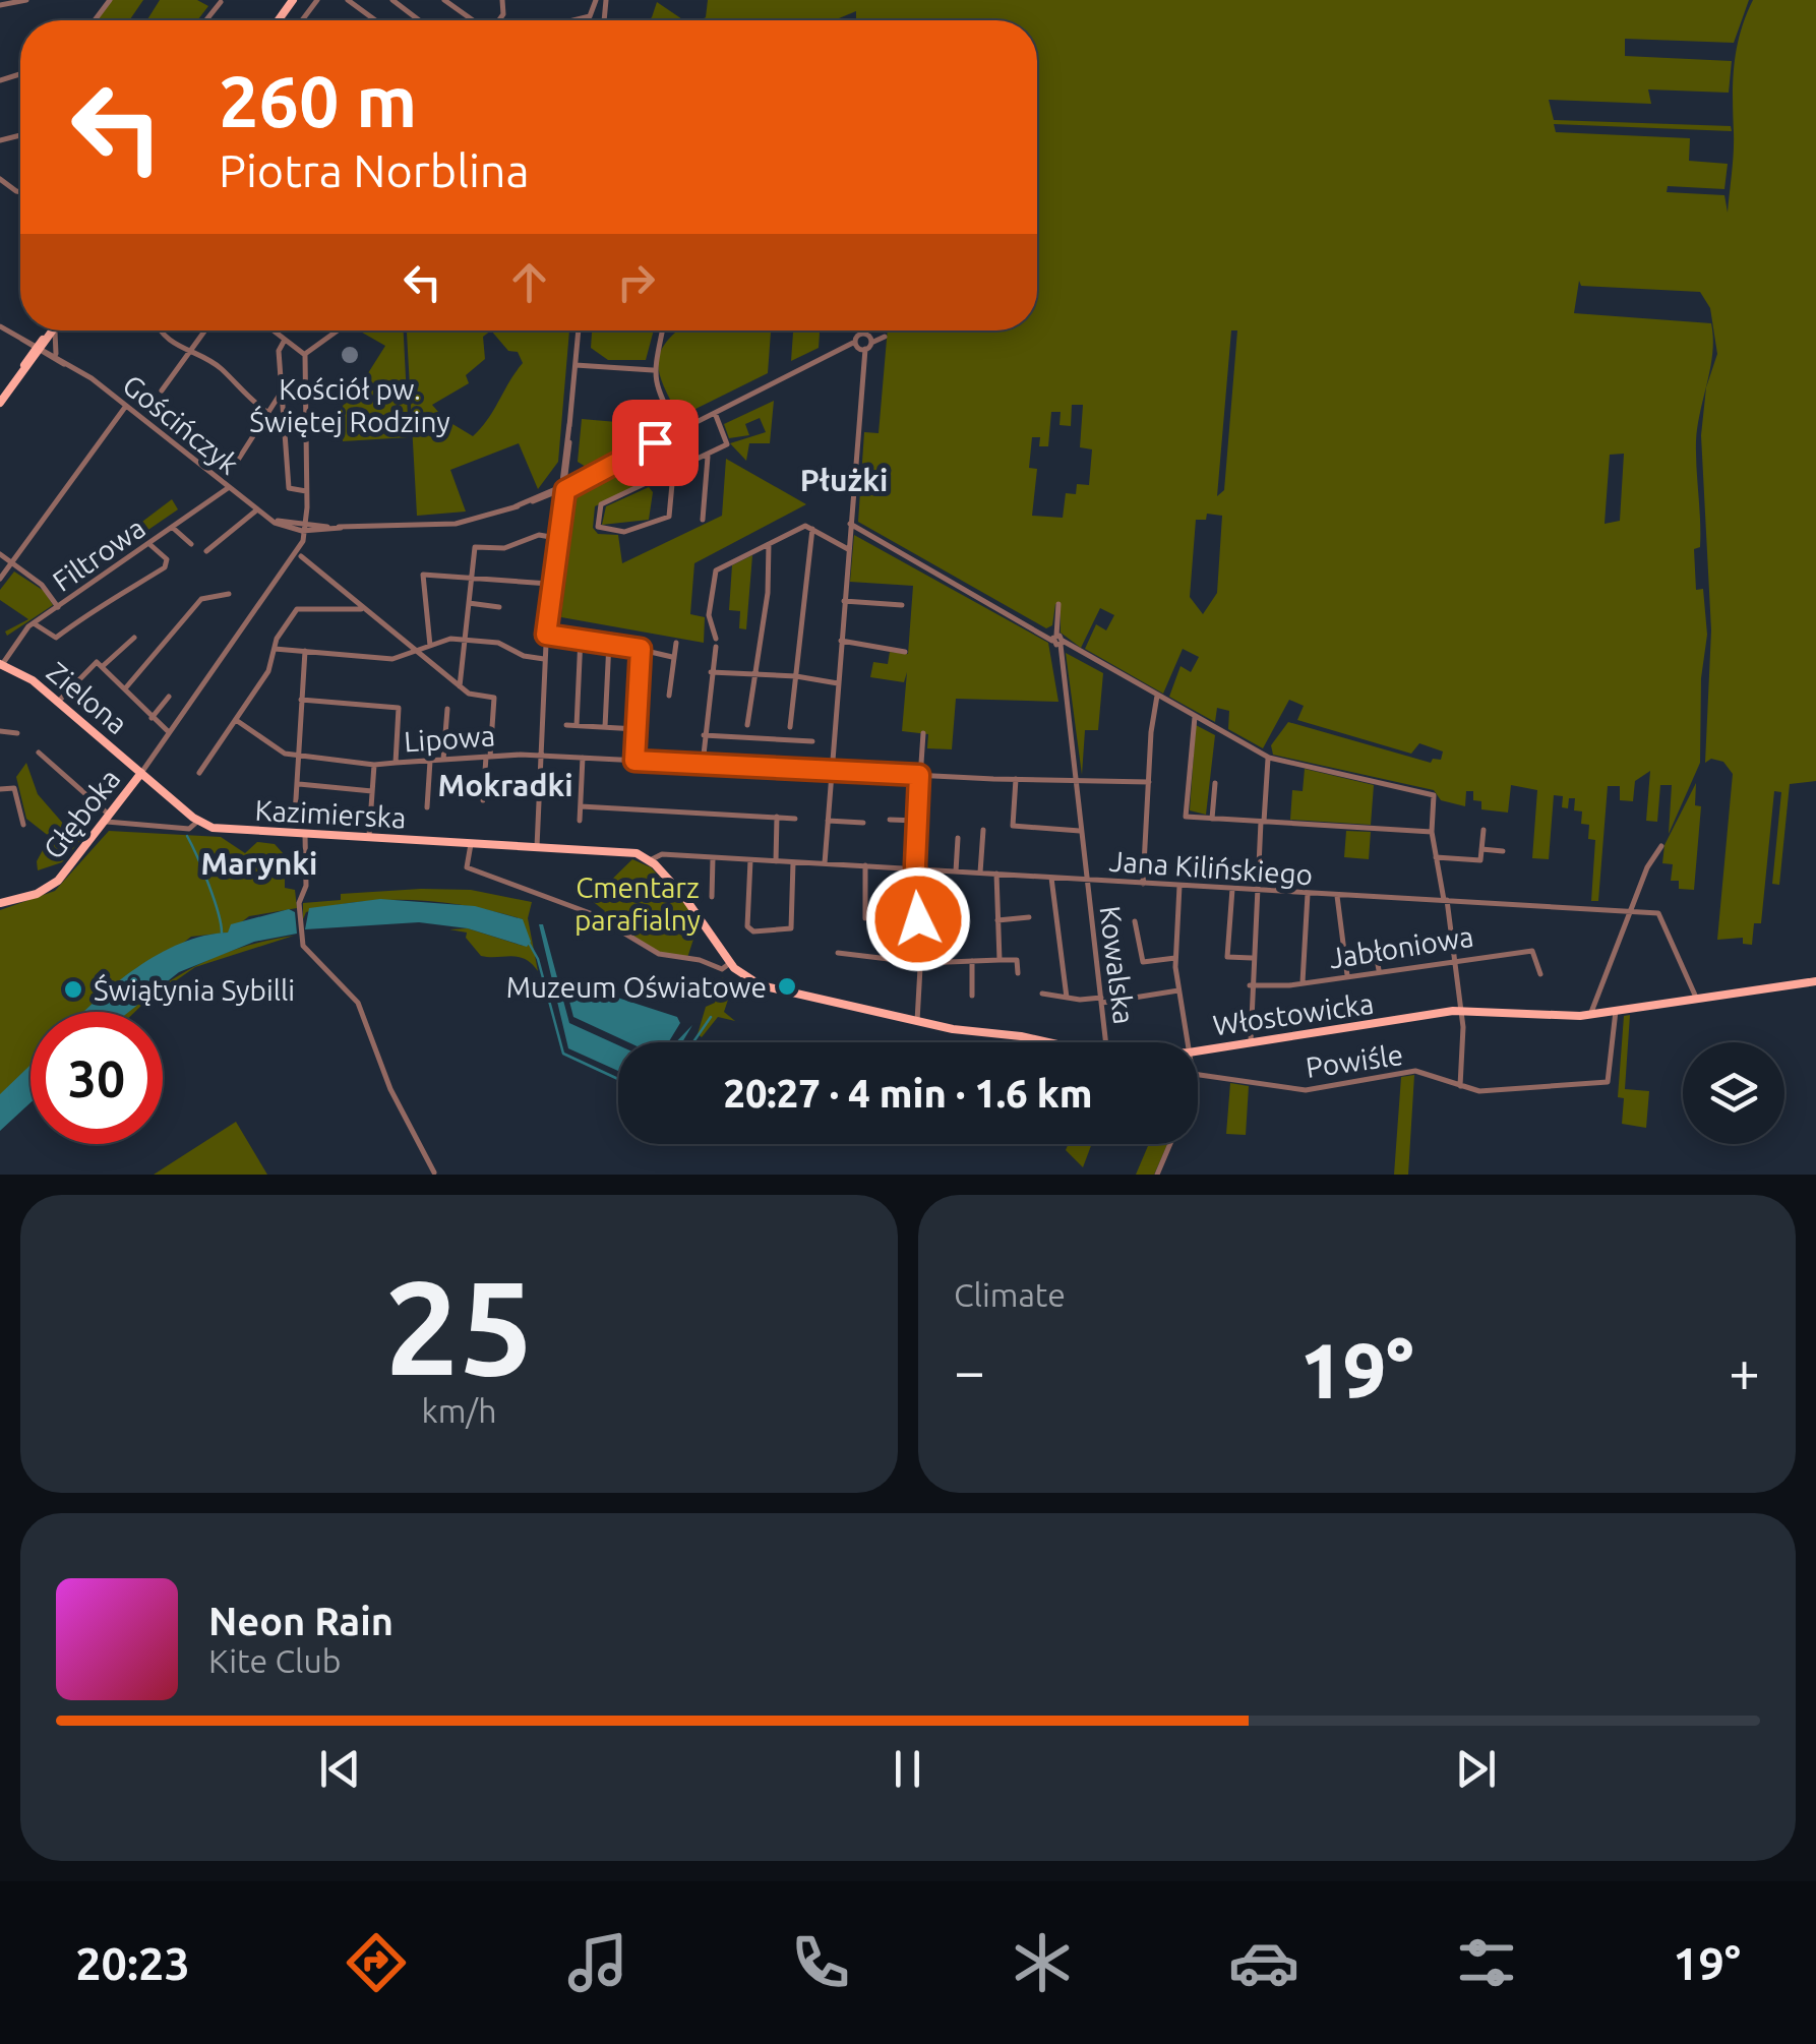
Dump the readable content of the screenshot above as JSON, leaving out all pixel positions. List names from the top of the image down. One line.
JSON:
{"streets":{"main road":["Zielona","Głęboka","Kazimierska","Włostowicka"],"street":["Gościńczyk","Filtrowa","Lipowa","Jana Kilińskiego","Jabłoniowa","Kowalska","Powiśle"]},"crossings":[["Gościńczyk","Filtrowa"],["Filtrowa","Zielona"],["Zielona","Głęboka"],["Zielona","Kazimierska"],["Lipowa","Kazimierska"],["Lipowa","Kowalska"],["Głęboka","Kazimierska"],["Kazimierska","Jana Kilińskiego"],["Kazimierska","Włostowicka"],["Jana Kilińskiego","Kowalska"],["Jana Kilińskiego","Włostowicka"],["Włostowicka","Powiśle"]],"districts":["Płużki","Mokradki","Marynki"],"parks":["Cmentarz parafialny"],"places":["Kościół pw. Świętej Rodziny","Muzeum Oświatowe","Świątynia Sybilli"],"page":{"turn":["260 m","Piotra Norblina"],"limit":"30","trip":"20:27 · 4 min · 1.6 km","tile":[["25","km/h"],"Climate"],"heat":["−","19°","+"],"song":["Neon Rain","Kite Club"],"tabs":["20:23","19°"]}}
